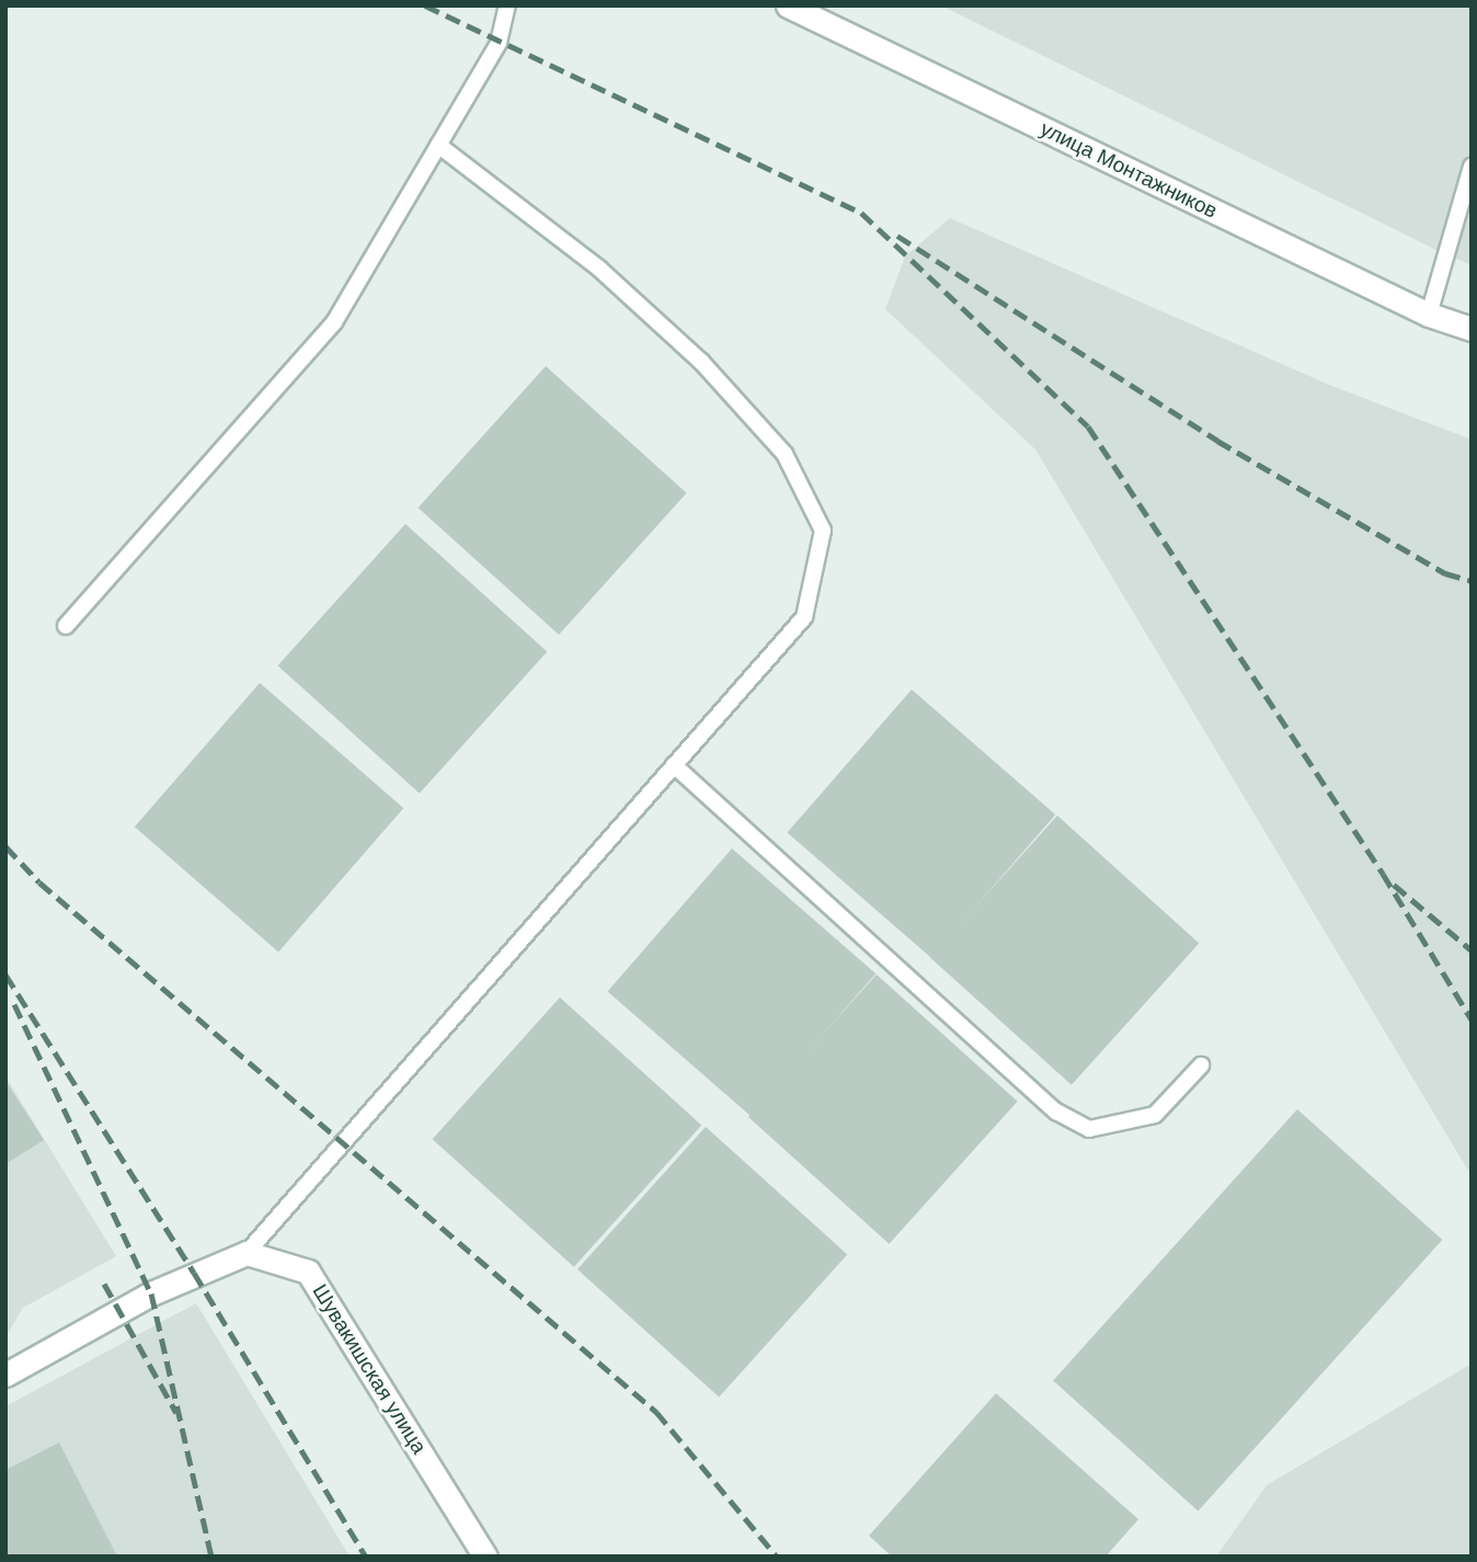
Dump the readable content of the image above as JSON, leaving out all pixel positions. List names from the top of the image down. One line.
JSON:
{"streets":{"street":["улица Монтажников","Шувакишская улица"]}}
